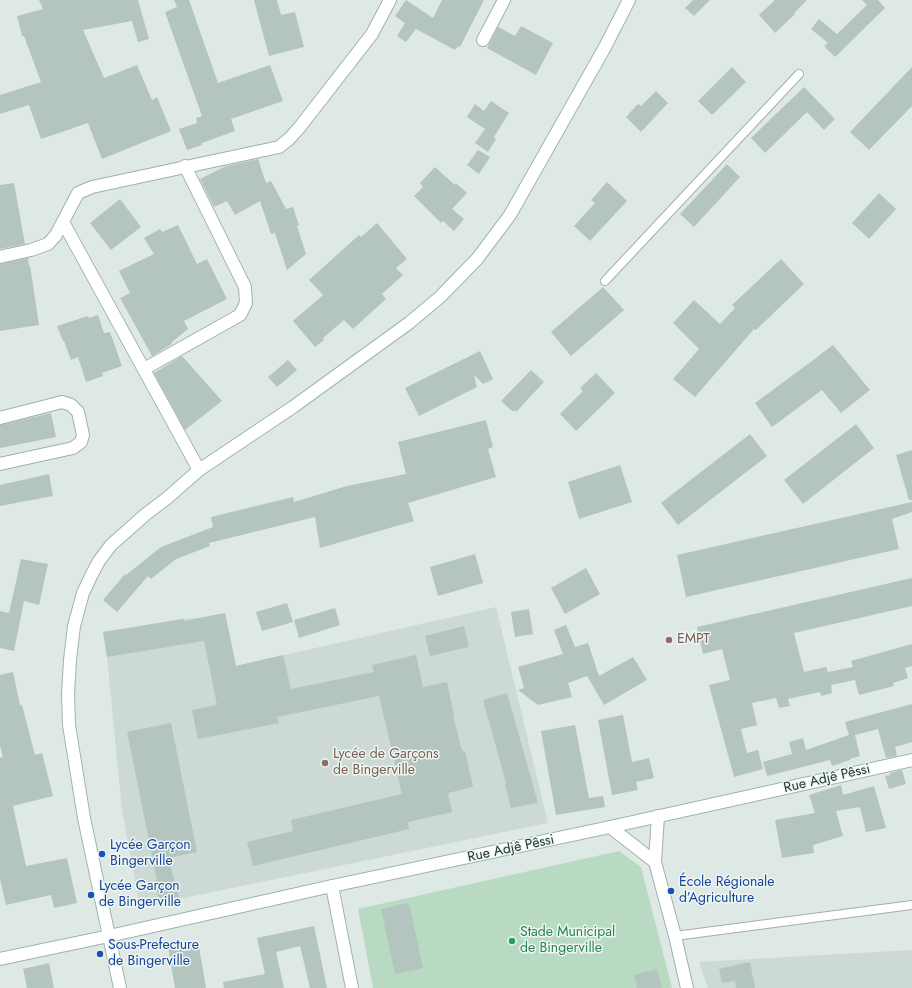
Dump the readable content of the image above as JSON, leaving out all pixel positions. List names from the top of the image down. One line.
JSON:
{"streets":{"street":["Rue Adjê Pêssi"]},"places":["EMPT","Lycée de Garçons de Bingerville","Lycée Garçon Bingerville","École Régionale d’Agriculture","Lycée Garçon de Bingerville","Stade Municipal de Bingerville","Sous-Prefecture de Bingerville"]}
